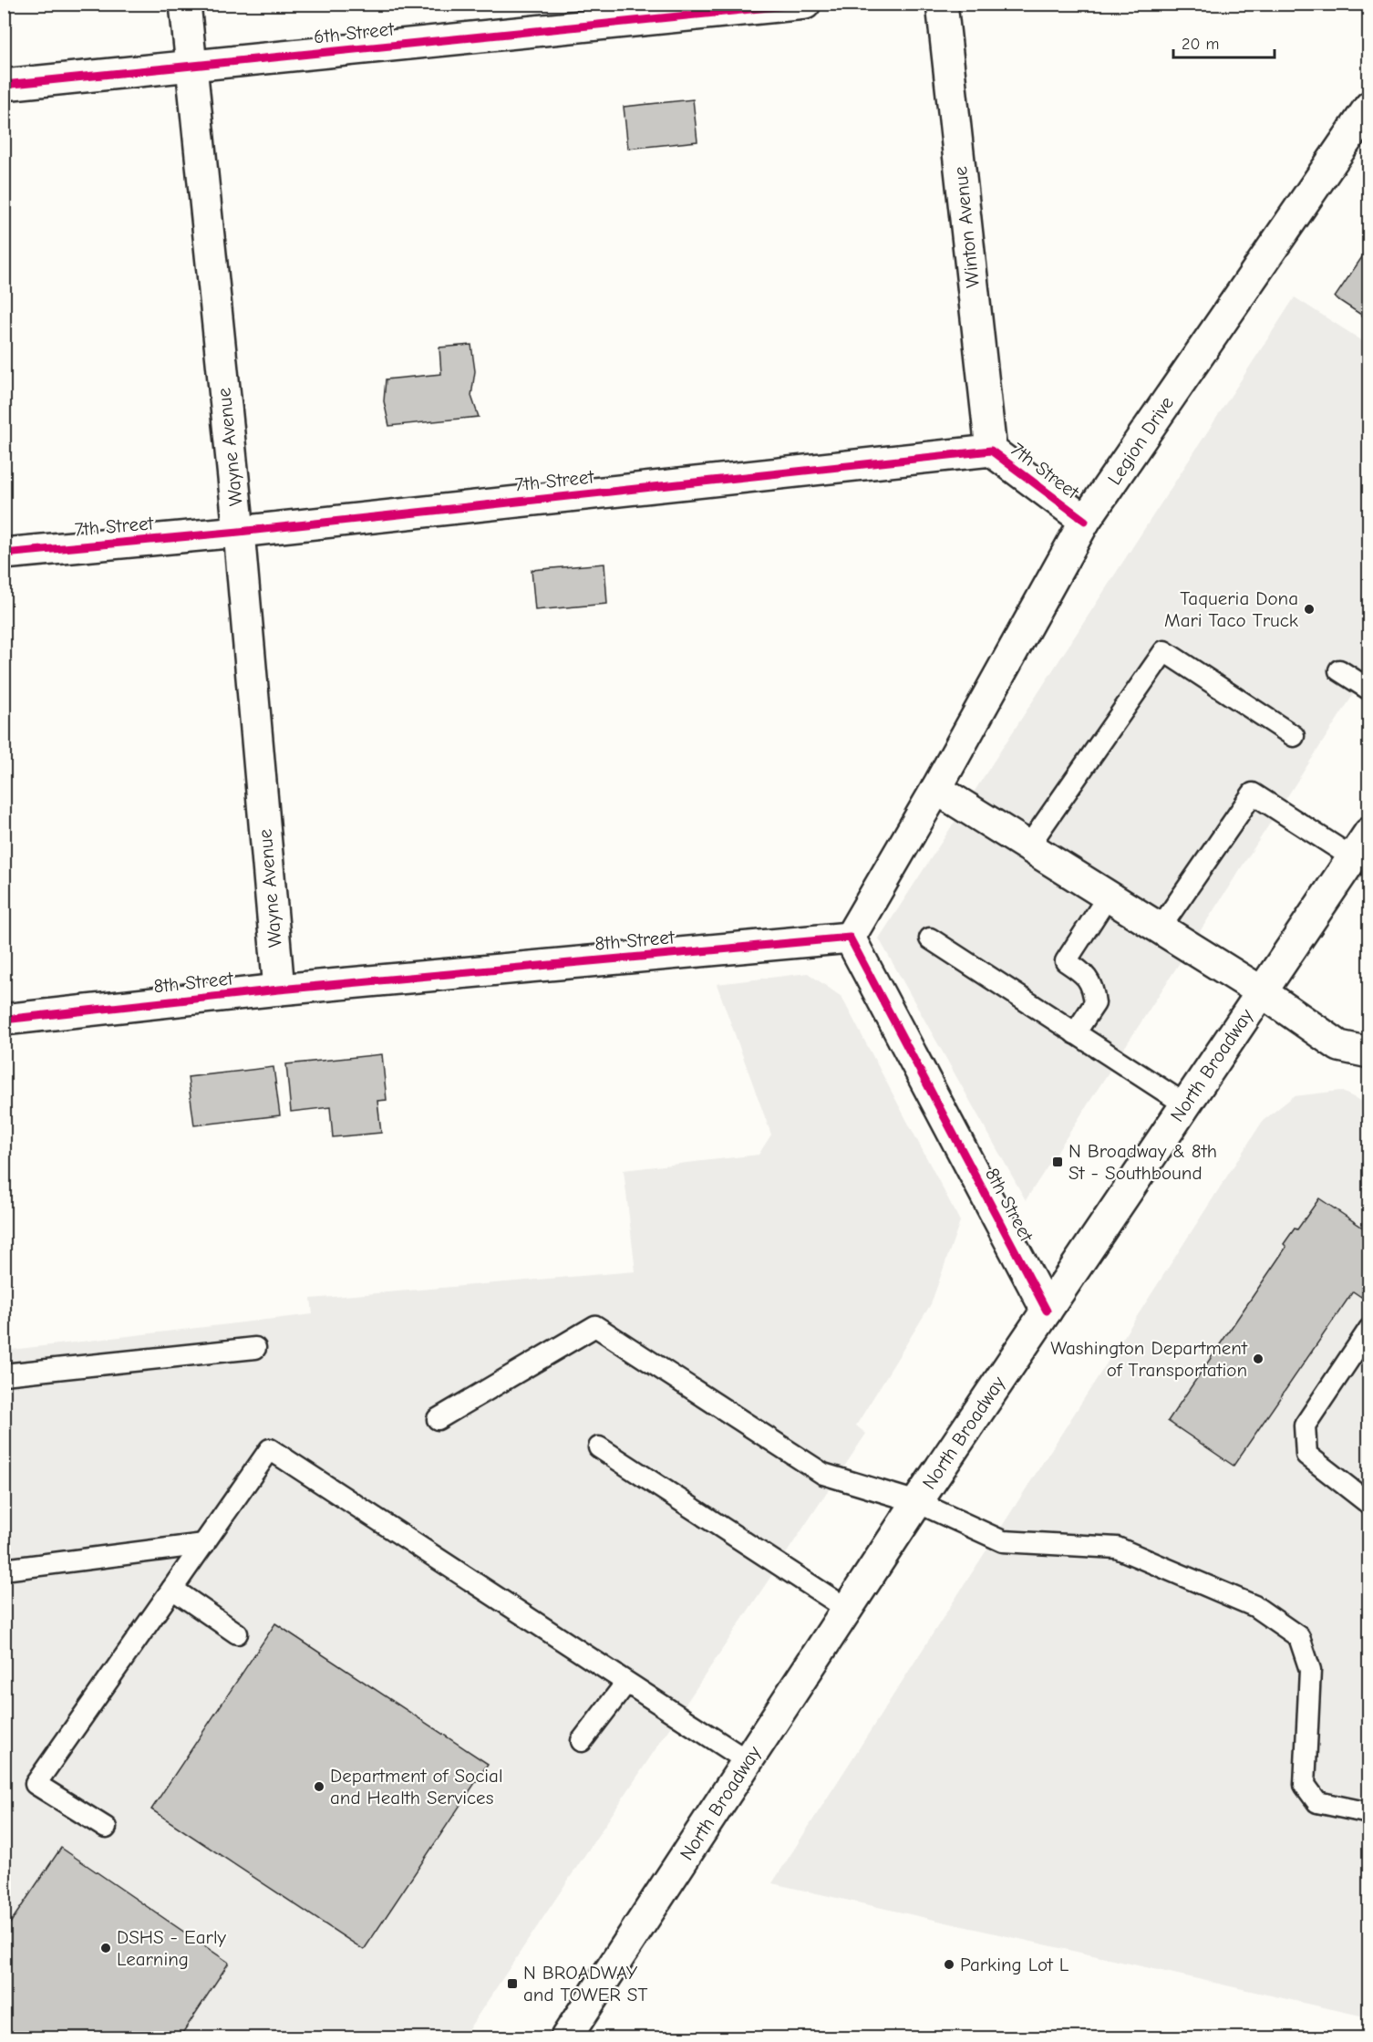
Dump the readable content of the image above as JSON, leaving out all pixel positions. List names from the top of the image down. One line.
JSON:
{"streets":{"street":["6th Street","Winton Avenue","Legion Drive","Wayne Avenue","7th Street","8th Street","North Broadway"]},"crossings":[["6th Street","Wayne Avenue"],["Winton Avenue","7th Street"],["Legion Drive","7th Street"],["Legion Drive","8th Street"],["Wayne Avenue","7th Street"],["Wayne Avenue","8th Street"],["8th Street","North Broadway"]],"places":{"other":["Taqueria Dona Mari Taco Truck","Washington Department of Transportation","Department of Social and Health Services","DSHS - Early Learning","Parking Lot L"],"transit":["N Broadway & 8th St - Southbound","N BROADWAY and TOWER ST"]},"scale_bar":"20 m"}
